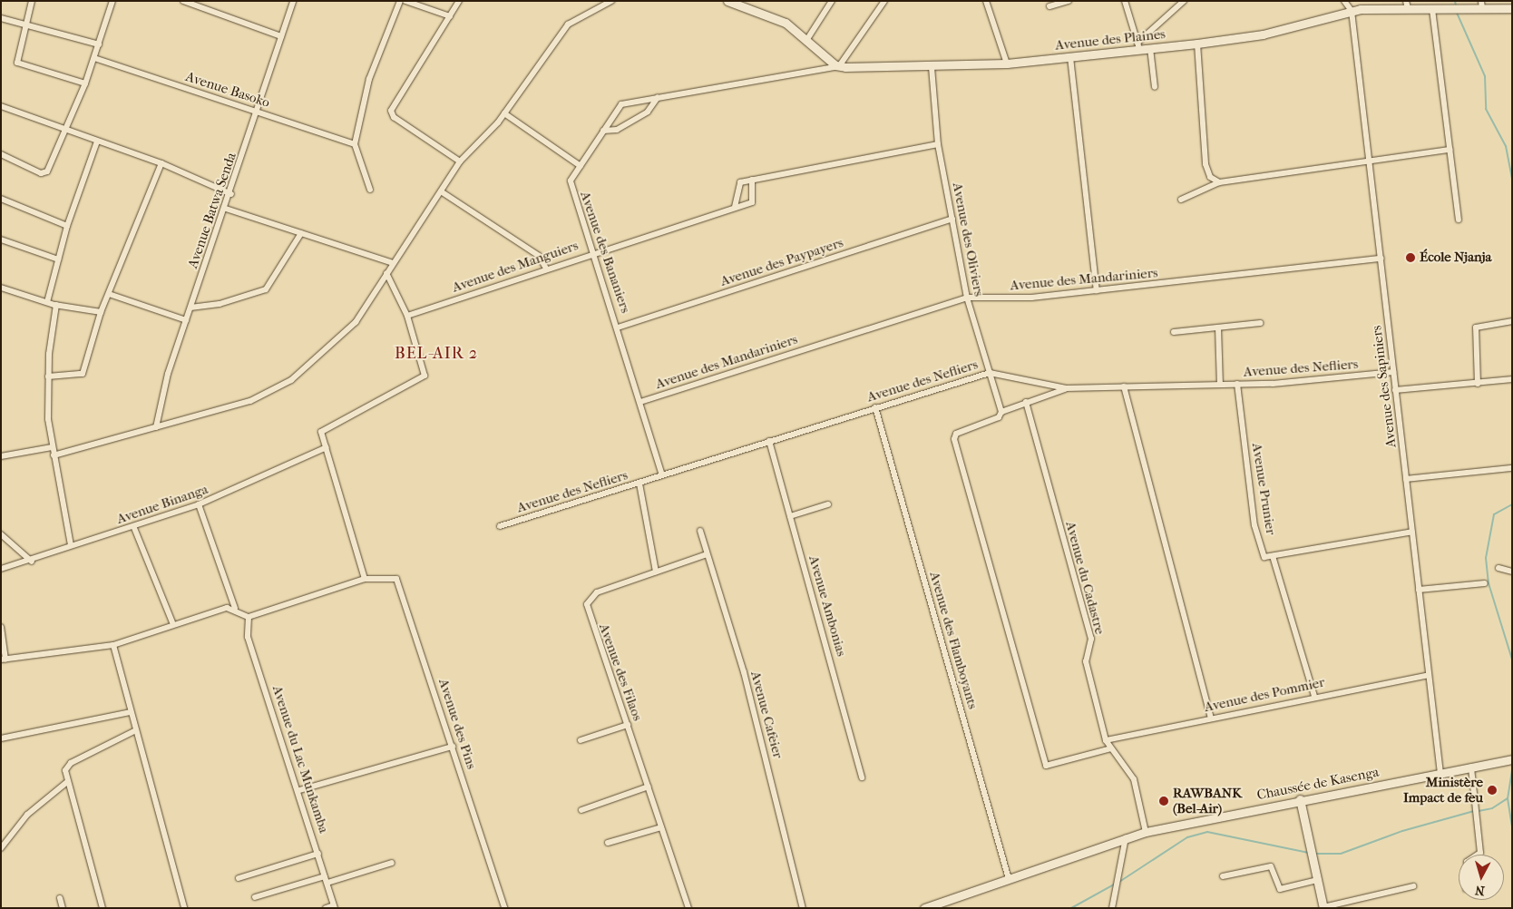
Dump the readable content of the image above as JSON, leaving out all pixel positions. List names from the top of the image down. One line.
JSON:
{"streets":{"street":["Avenue des Plaines","Avenue Basoko","Avenue Batwa Senda","Avenue des Oliviers","Avenue des Bananiers","Avenue des Paypayers","Avenue des Manguiers","Avenue des Mandariniers","Avenue des Nefliers","Avenue des Sapiniers","Avenue Prunier","Avenue Binanga","Avenue du Cadastre","Avenue Ambonias","Avenue des Flamboyants","Avenue des Filaos","Avenue des Pommier","Avenue Cafeier","Avenue des Pins","Avenue du Lac Munkamba","Chaussée de Kasenga"]},"crossings":[["Avenue des Plaines","Avenue des Oliviers"],["Avenue des Plaines","Avenue des Bananiers"],["Avenue des Plaines","Avenue des Sapiniers"],["Avenue Basoko","Avenue Batwa Senda"],["Avenue des Oliviers","Avenue des Paypayers"],["Avenue des Oliviers","Avenue des Mandariniers"],["Avenue des Oliviers","Avenue des Nefliers"],["Avenue des Bananiers","Avenue des Paypayers"],["Avenue des Bananiers","Avenue des Manguiers"],["Avenue des Bananiers","Avenue des Mandariniers"],["Avenue des Bananiers","Avenue des Nefliers"],["Avenue des Mandariniers","Avenue des Sapiniers"],["Avenue des Nefliers","Avenue des Sapiniers"],["Avenue des Nefliers","Avenue Prunier"],["Avenue des Nefliers","Avenue Ambonias"],["Avenue des Nefliers","Avenue des Flamboyants"],["Avenue des Sapiniers","Avenue des Pommier"],["Avenue des Sapiniers","Chaussée de Kasenga"],["Avenue du Cadastre","Avenue des Pommier"],["Avenue du Cadastre","Chaussée de Kasenga"],["Avenue des Flamboyants","Chaussée de Kasenga"],["Avenue des Pins","Avenue du Lac Munkamba"]],"districts":["BEL-AIR 2"],"places":["École Njanja","Ministère Impact de feu","RAWBANK (Bel-Air)"],"north":"bottom"}
